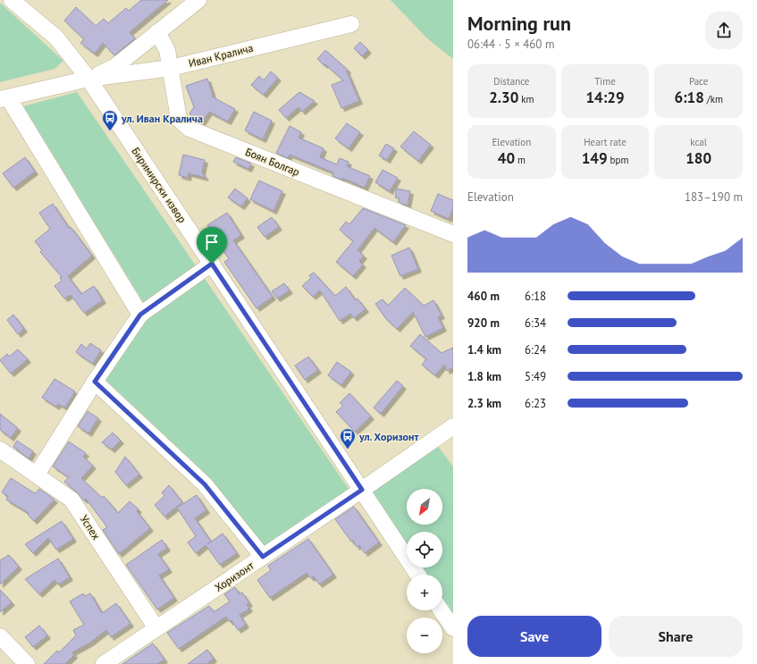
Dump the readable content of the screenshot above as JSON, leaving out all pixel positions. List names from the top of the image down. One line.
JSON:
{"streets":{"street":["Иван Кралича","Боян Болгар","Биримирски извор","Успех","Хоризонт"]},"crossings":[["Иван Кралича","Боян Болгар"],["Иван Кралича","Биримирски извор"],["Биримирски извор","Хоризонт"],["Успех","Хоризонт"]],"places":{"bus stop":["ул. Иван Кралича","ул. Хоризонт"]},"north":"bottom left","page":{"heading":["Morning run","06:44 · 5 × 460 m"],"stats":[["Distance","2.30 km"],["Time","14:29"],["Pace","6:18 /km"],["Elevation","40 m"],["Heart rate","149 bpm"],["kcal","180"]],"chart":["Elevation","183–190 m"],"list":[{"name":"460 m","note":"6:18"},{"name":"920 m","note":"6:34"},{"name":"1.4 km","note":"6:24"},{"name":"1.8 km","note":"5:49"},{"name":"2.3 km","note":"6:23"}],"map_buttons":["+","−"],"buttons":["Save","Share"]}}
